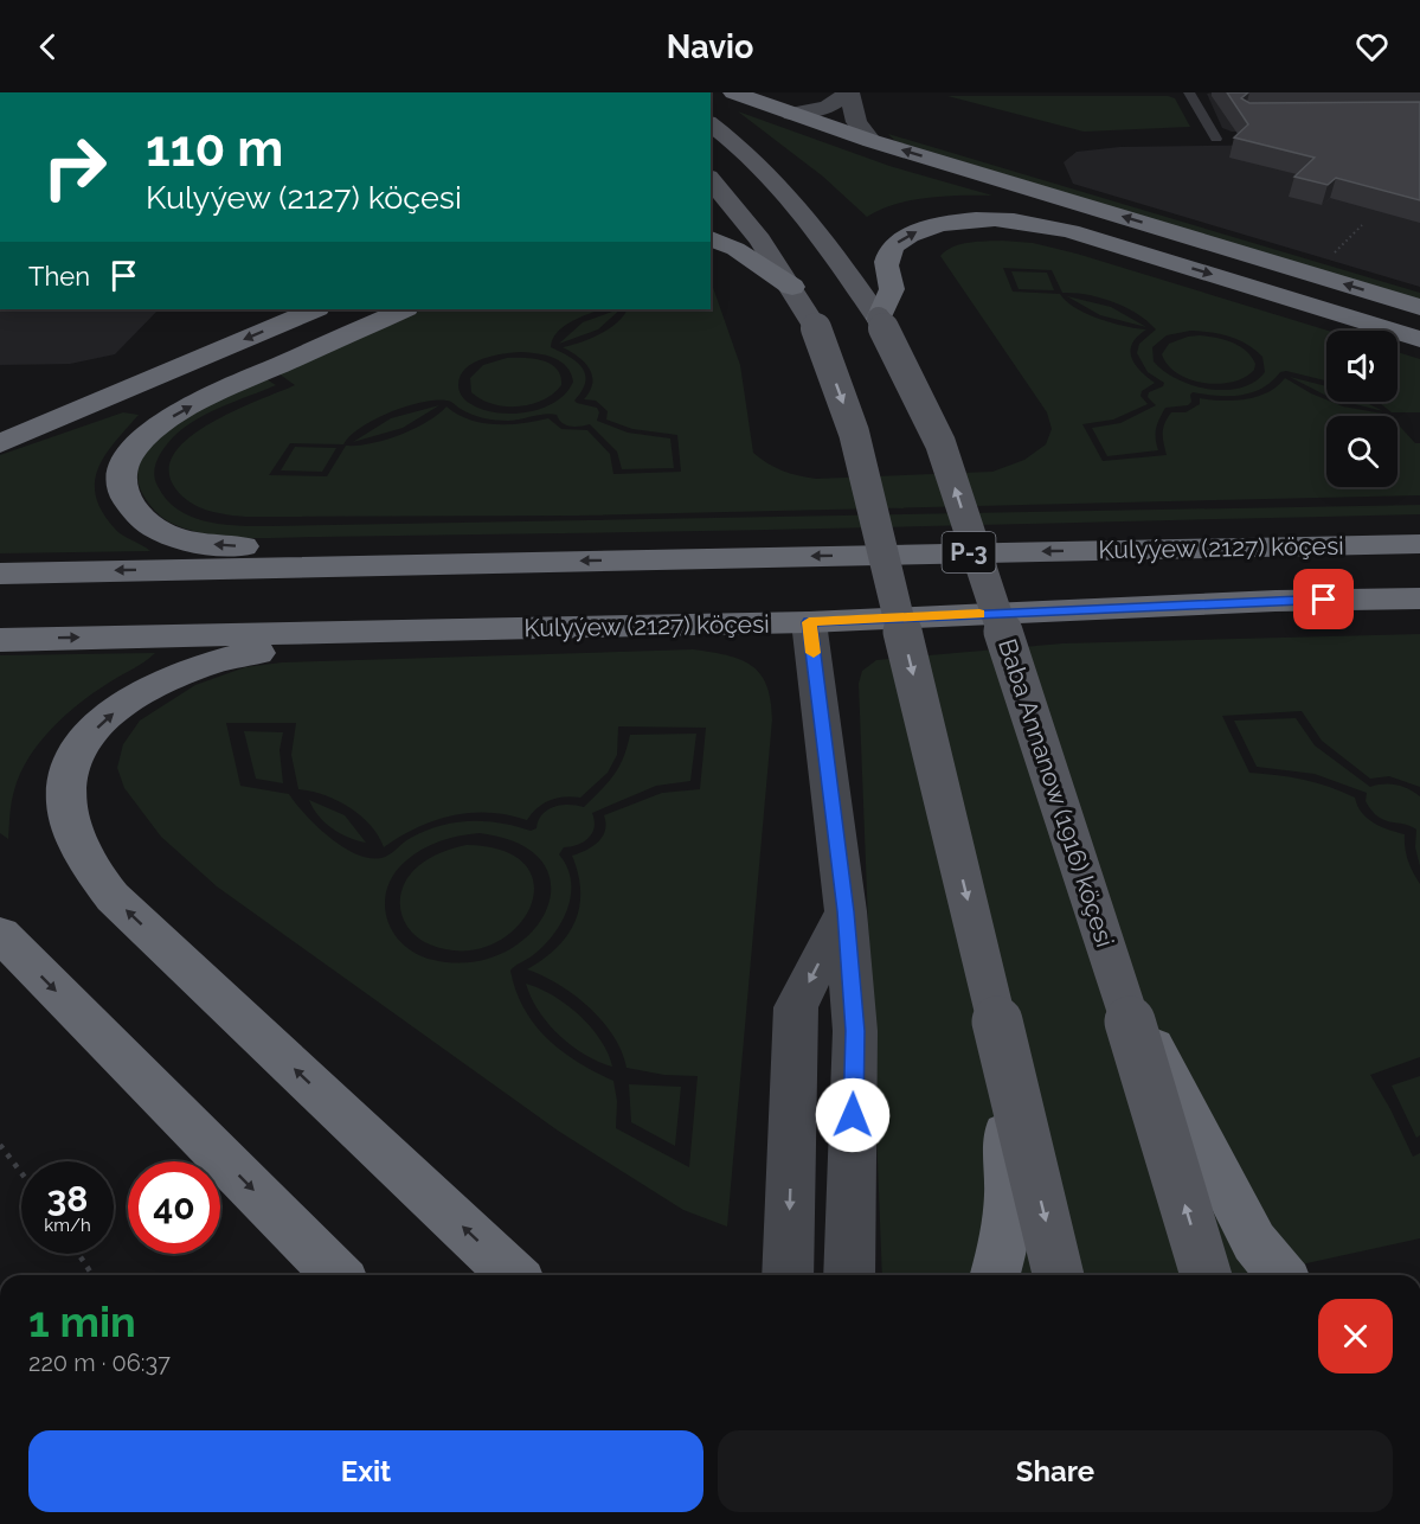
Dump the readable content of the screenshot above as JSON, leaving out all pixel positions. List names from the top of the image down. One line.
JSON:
{"streets":{"highway":["Kulyýew (2127) köçesi","P-3"],"main road":["Baba Annanow (1916) köçesi"]},"page":{"header":"Navio","turn":["110 m","Kulyýew (2127) köçesi"],"then":"Then","speed":"38 km/h","limit":"40","heading":["1 min","220 m · 06:37"],"buttons":["Exit","Share"]}}
